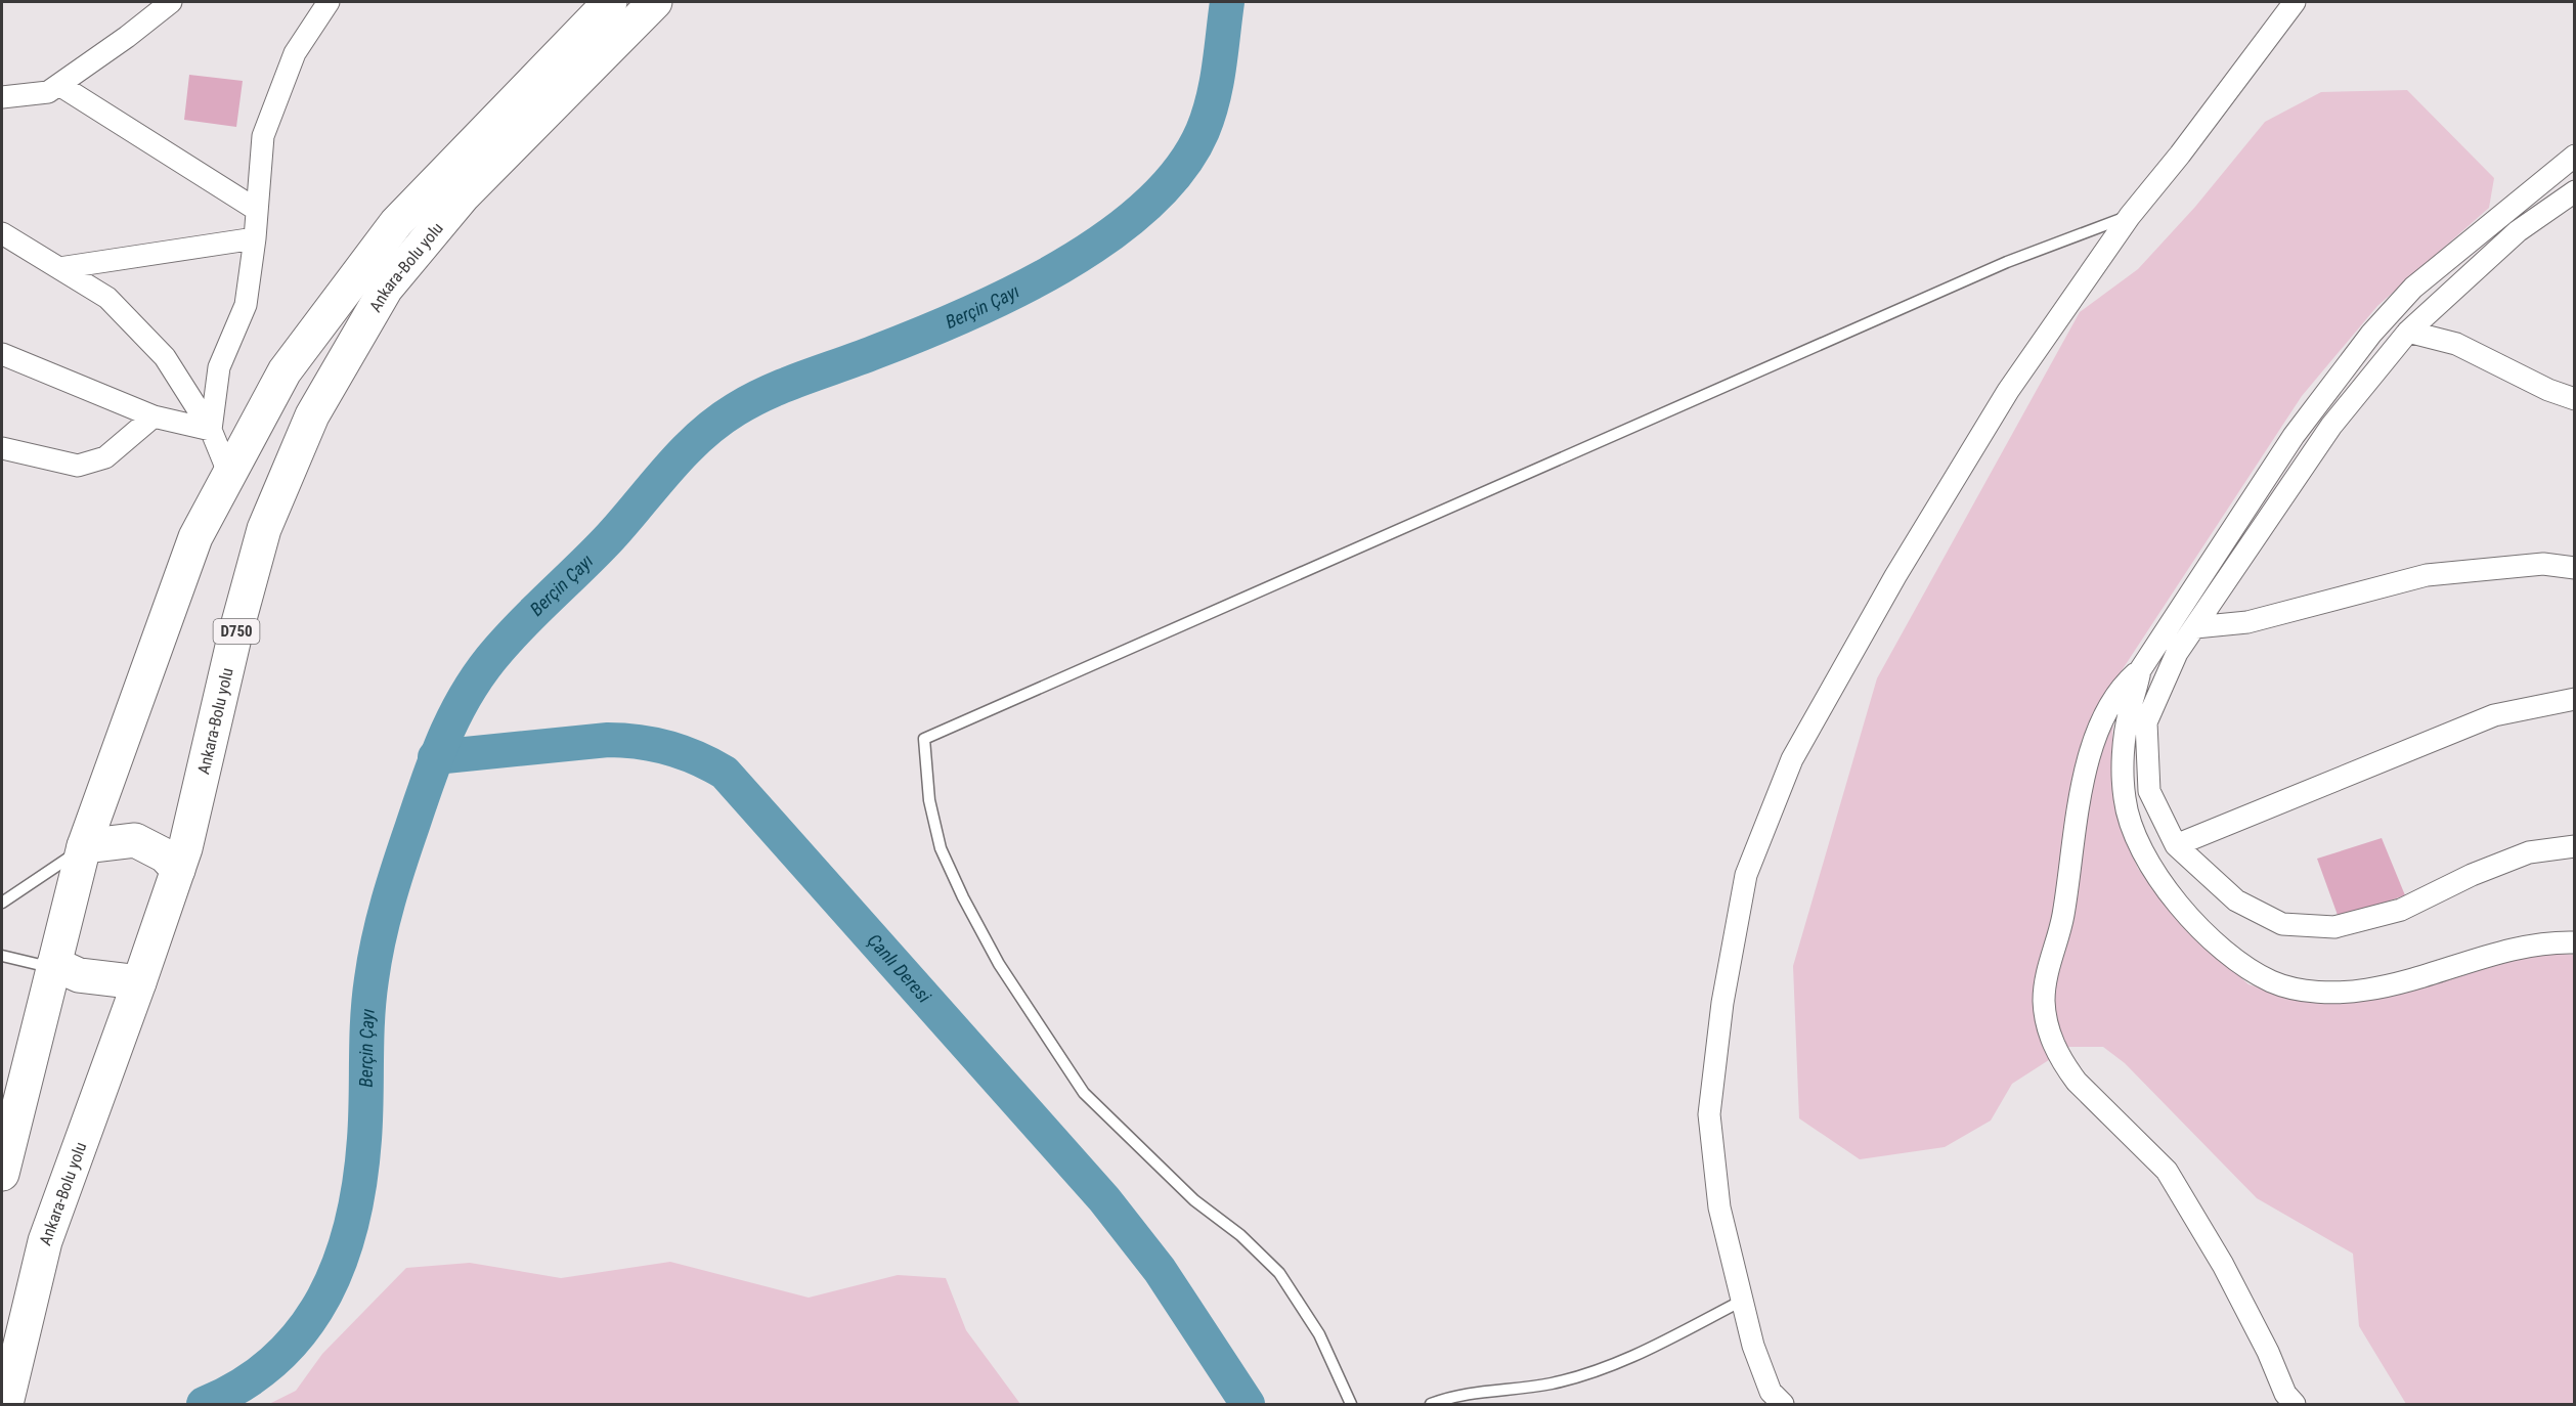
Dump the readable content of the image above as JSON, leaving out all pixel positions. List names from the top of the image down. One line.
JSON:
{"streets":{"highway":["Ankara-Bolu yolu","D750"]},"water":["Berçin Çayı","Çanlı Deresi"]}
